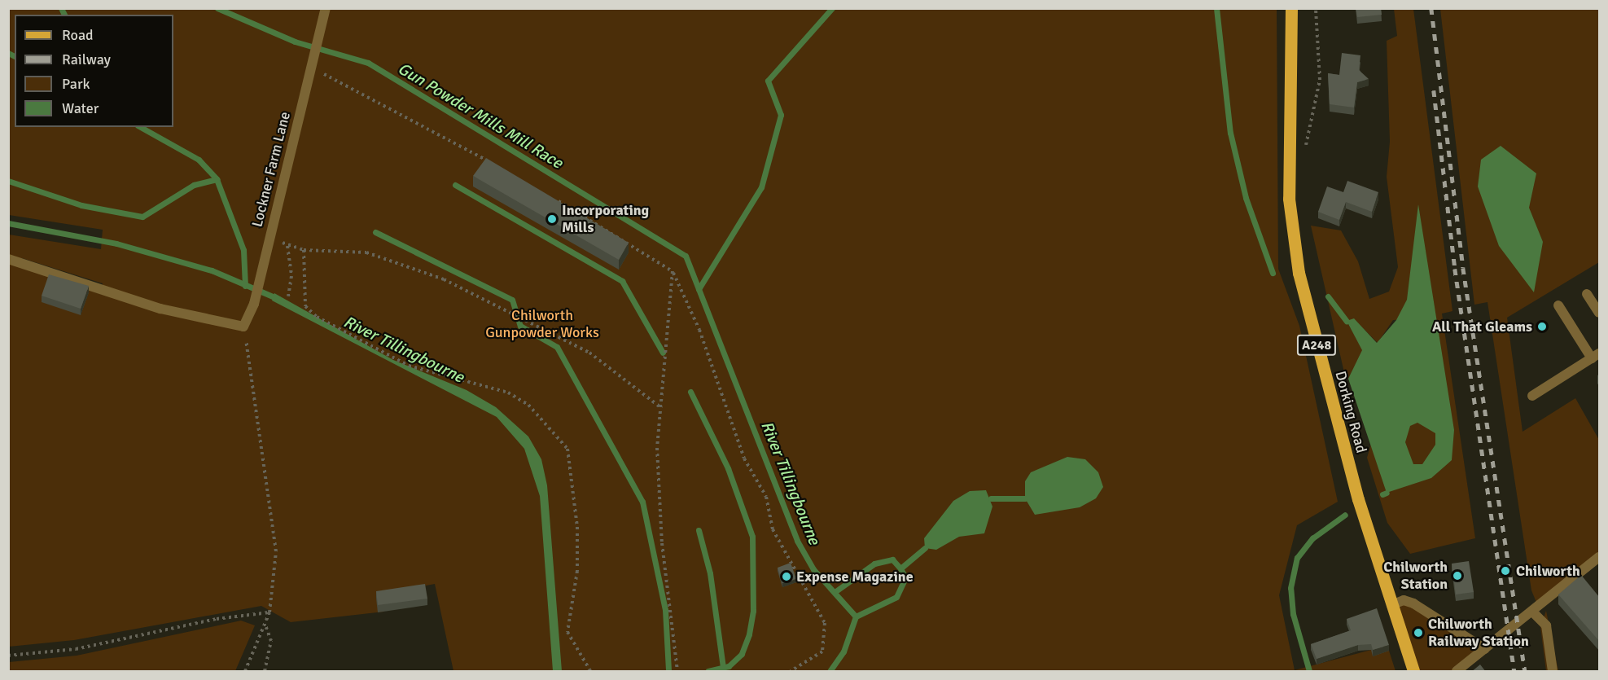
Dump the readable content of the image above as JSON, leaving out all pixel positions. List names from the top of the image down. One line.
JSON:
{"streets":{"main road":["A248","Dorking Road"],"street":["Lockner Farm Lane"]},"water":["Gun Powder Mills Mill Race","River Tillingbourne"],"parks":["Chilworth Gunpowder Works"],"places":["Incorporating Mills","All That Gleams","Chilworth","Chilworth Station","Expense Magazine","Chilworth Railway Station"],"legend":["Road","Railway","Park","Water"]}
